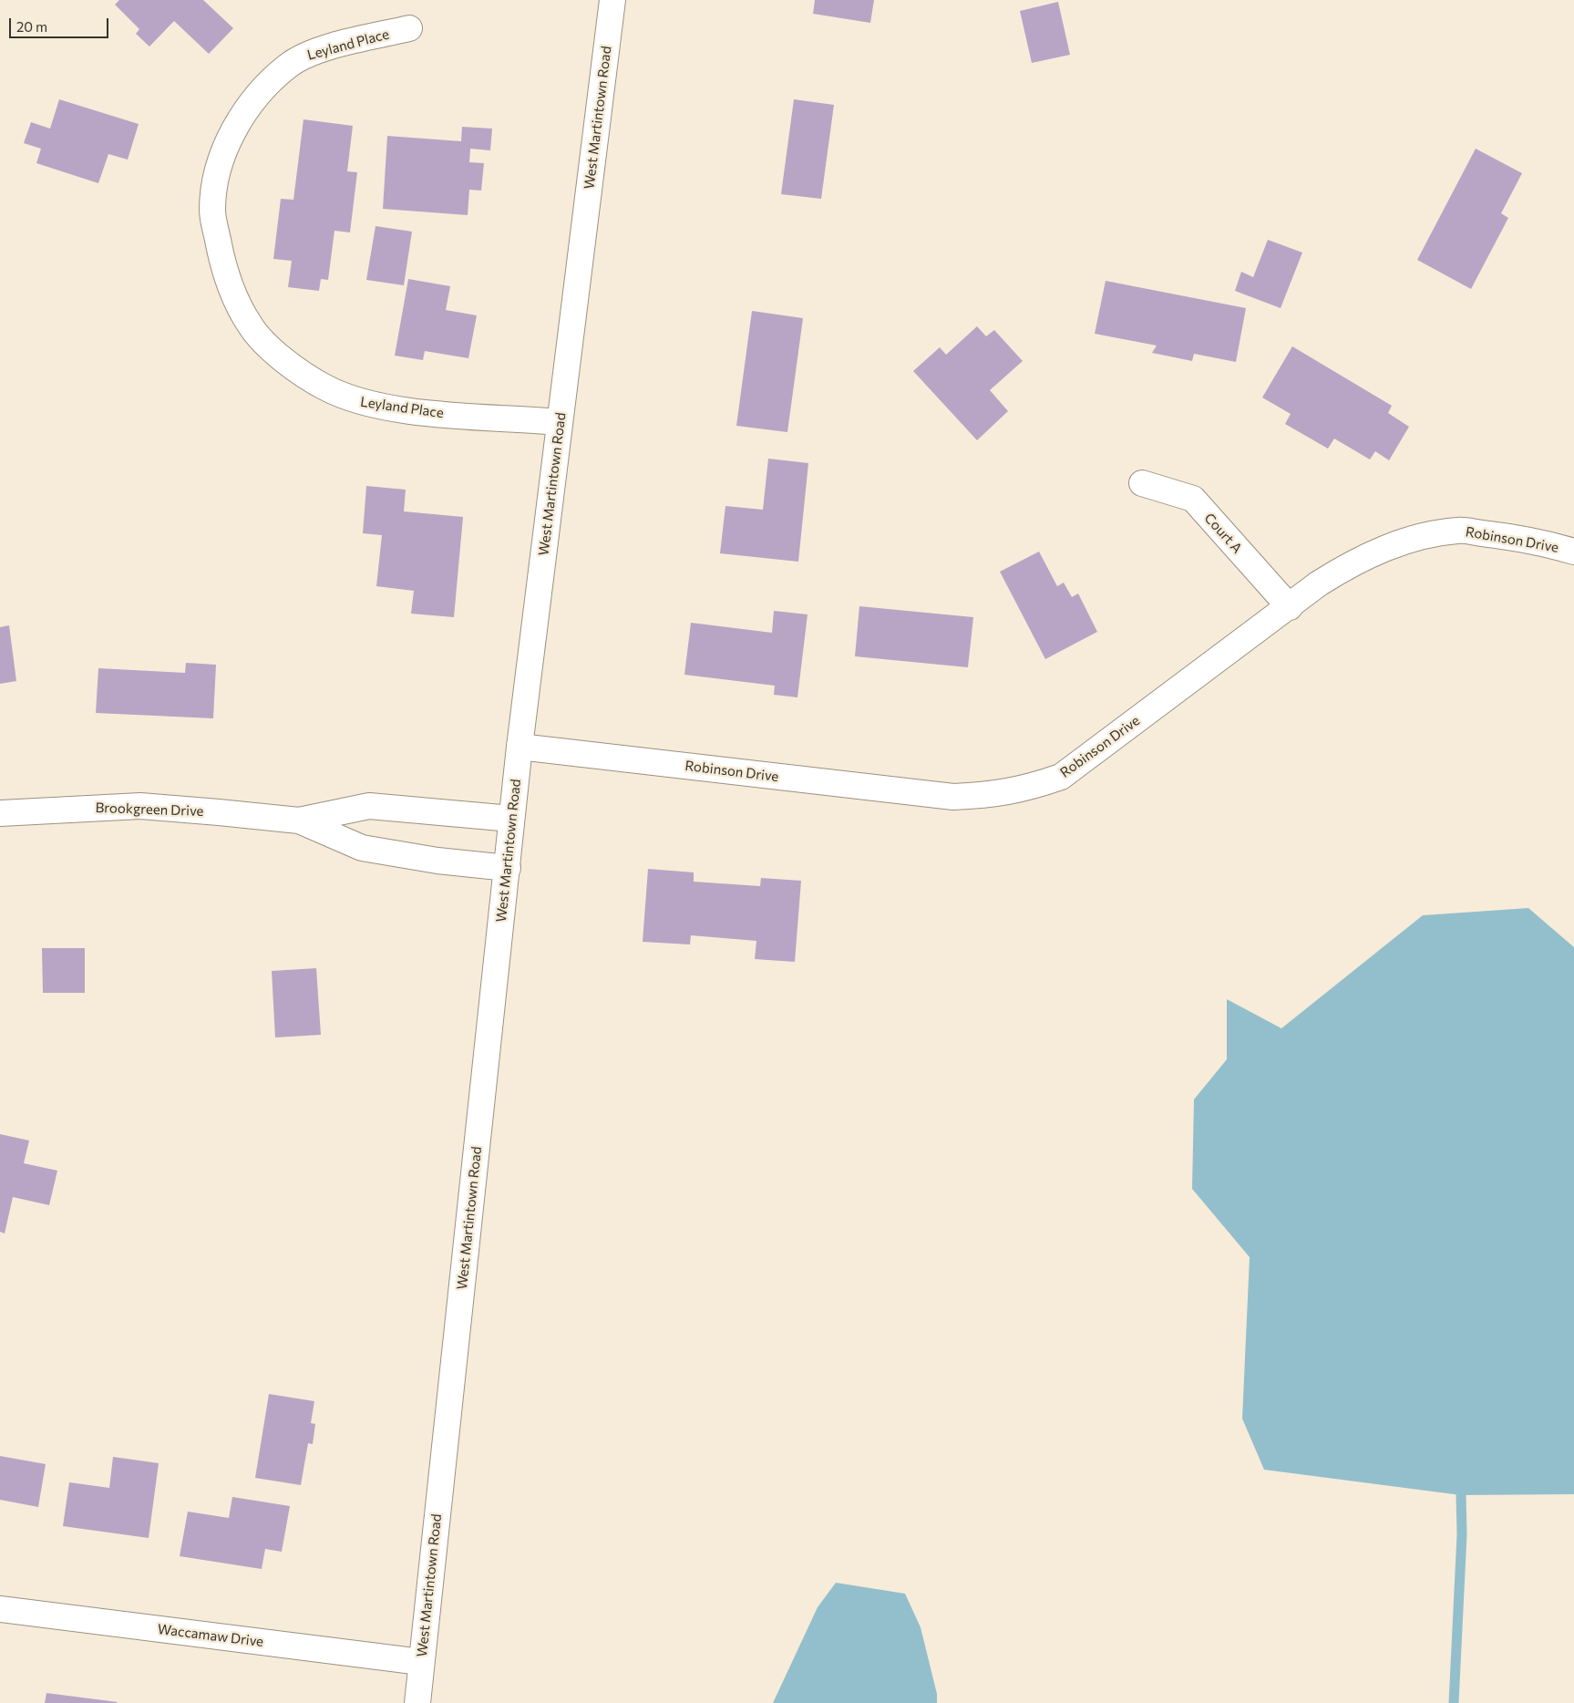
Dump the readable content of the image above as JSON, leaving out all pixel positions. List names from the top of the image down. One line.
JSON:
{"streets":{"street":["Leyland Place","West Martintown Road","Court A","Robinson Drive","Brookgreen Drive","Waccamaw Drive"]},"crossings":[["Leyland Place","West Martintown Road"],["West Martintown Road","Robinson Drive"],["West Martintown Road","Brookgreen Drive"],["West Martintown Road","Waccamaw Drive"],["Court A","Robinson Drive"]],"scale_bar":"20 m"}
